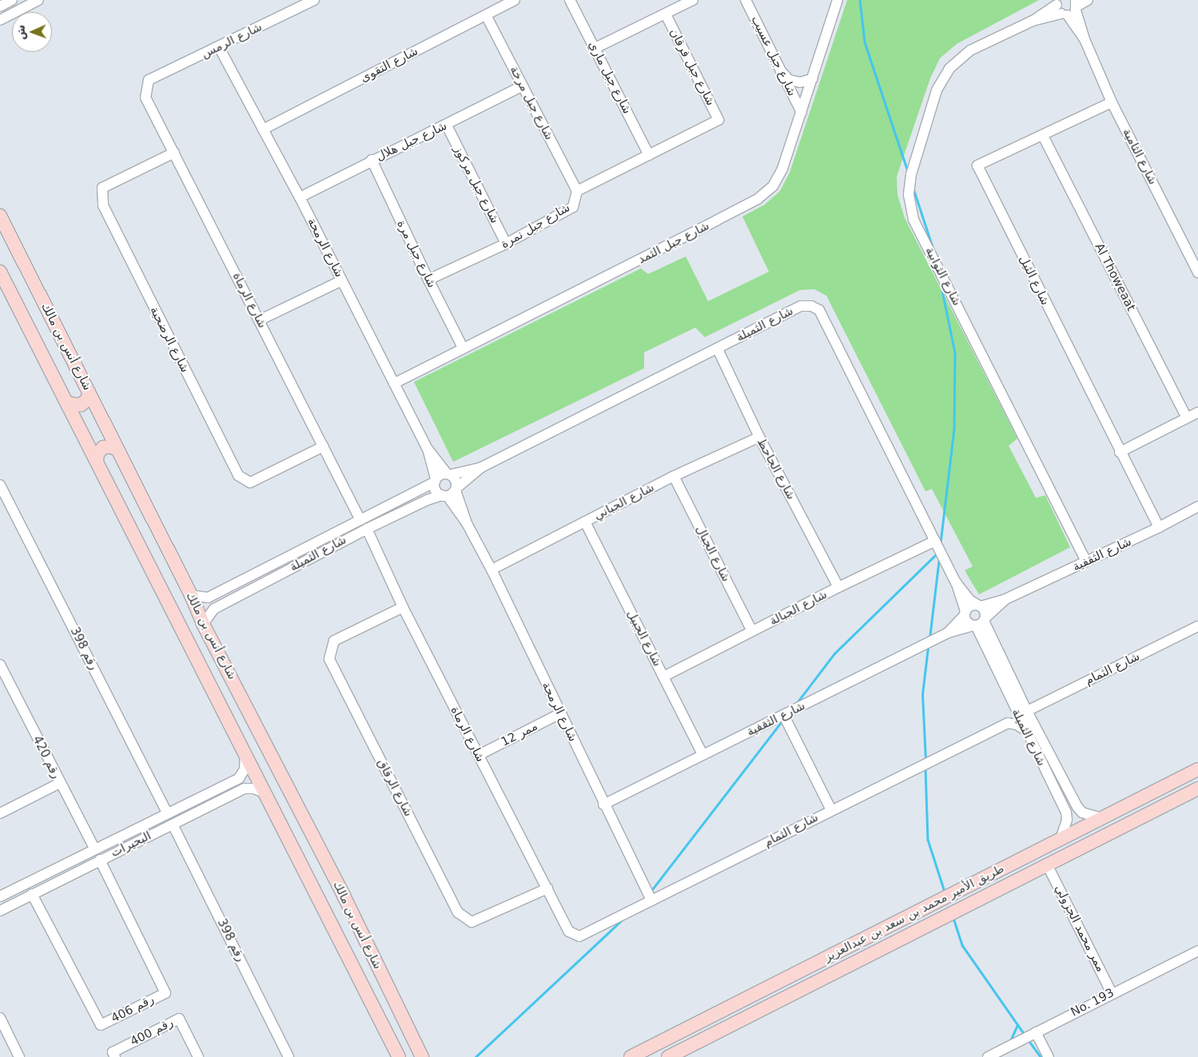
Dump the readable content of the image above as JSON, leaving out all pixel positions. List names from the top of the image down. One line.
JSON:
{"streets":{"main road":["شارع أنس بن مالك","طريق الأمير محمد بن سعد بن عبدالعزيز"],"street":["شارع الرمس","شارع جبل عسيب","شارع التقوى","شارع جبل فرقان","شارع جبل ماري","شارع جبل مرخة","شارع جبل هلال","شارع الثامية","شارع جبل مركوز","شارع جبل نمرة","شارع جبل الثمد","شارع الرمحة","شارع جبل مرة","شارع الثوابية","Al Thoweaat","شارع الثيل","شارع الرماة","شارع الثميلة","شارع الرضحية","شارع الجاحظ","شارع الجباني","شارع الجبال","شارع الثقفية","شارع الجبالة","شارع الجبيل","رقم 398","شارع الثمام","ممر 12","رقم 420","شارع الرقاق","البحيرات","ممر محمد الجزولي","No. 193","رقم 406","رقم 400"]},"crossings":[["شارع الرمس","شارع الرمحة"],["شارع الرمس","شارع الرماة"],["شارع جبل عسيب","شارع جبل الثمد"],["شارع التقوى","شارع جبل مرخة"],["شارع التقوى","شارع الرمحة"],["شارع جبل فرقان","شارع جبل نمرة"],["شارع جبل ماري","شارع جبل نمرة"],["شارع جبل مرخة","شارع جبل هلال"],["شارع جبل مرخة","شارع جبل نمرة"],["شارع جبل هلال","شارع جبل مركوز"],["شارع جبل هلال","شارع الرمحة"],["شارع جبل هلال","شارع جبل مرة"],["شارع الثامية","شارع الثوابية"],["شارع الثامية","شارع الثيل"],["شارع جبل مركوز","شارع جبل نمرة"],["شارع جبل نمرة","شارع جبل مرة"],["شارع جبل الثمد","شارع الرمحة"],["شارع جبل الثمد","شارع جبل مرة"],["شارع الرمحة","شارع الثميلة"],["شارع الرمحة","شارع الجباني"],["شارع الرمحة","شارع الثقفية"],["شارع الرمحة","شارع الثمام"],["شارع الرمحة","ممر 12"],["شارع الثوابية","شارع الثقفية"],["Al Thoweaat","شارع الثيل"],["شارع الثيل","شارع الثقفية"],["شارع الرماة","شارع الثميلة"],["شارع الرماة","شارع الرضحية"],["شارع الرماة","شارع الثمام"],["شارع الرماة","ممر 12"],["شارع الرماة","شارع الرقاق"],["شارع الثميلة","شارع أنس بن مالك"],["شارع الثميلة","شارع الجاحظ"],["شارع الثميلة","شارع الجبالة"],["شارع الثميلة","شارع الثمام"],["شارع الثميلة","طريق الأمير محمد بن سعد بن عبدالعزيز"],["شارع أنس بن مالك","البحيرات"],["شارع الجاحظ","شارع الجباني"],["شارع الجاحظ","شارع الجبالة"],["شارع الجباني","شارع الجبال"],["شارع الجباني","شارع الجبيل"],["شارع الجبال","شارع الجبالة"],["شارع الثقفية","شارع الجبيل"],["شارع الجبالة","شارع الجبيل"],["رقم 398","البحيرات"],["رقم 420","البحيرات"],["البحيرات","رقم 406"],["طريق الأمير محمد بن سعد بن عبدالعزيز","ممر محمد الجزولي"],["ممر محمد الجزولي","No. 193"]],"north":"left"}
